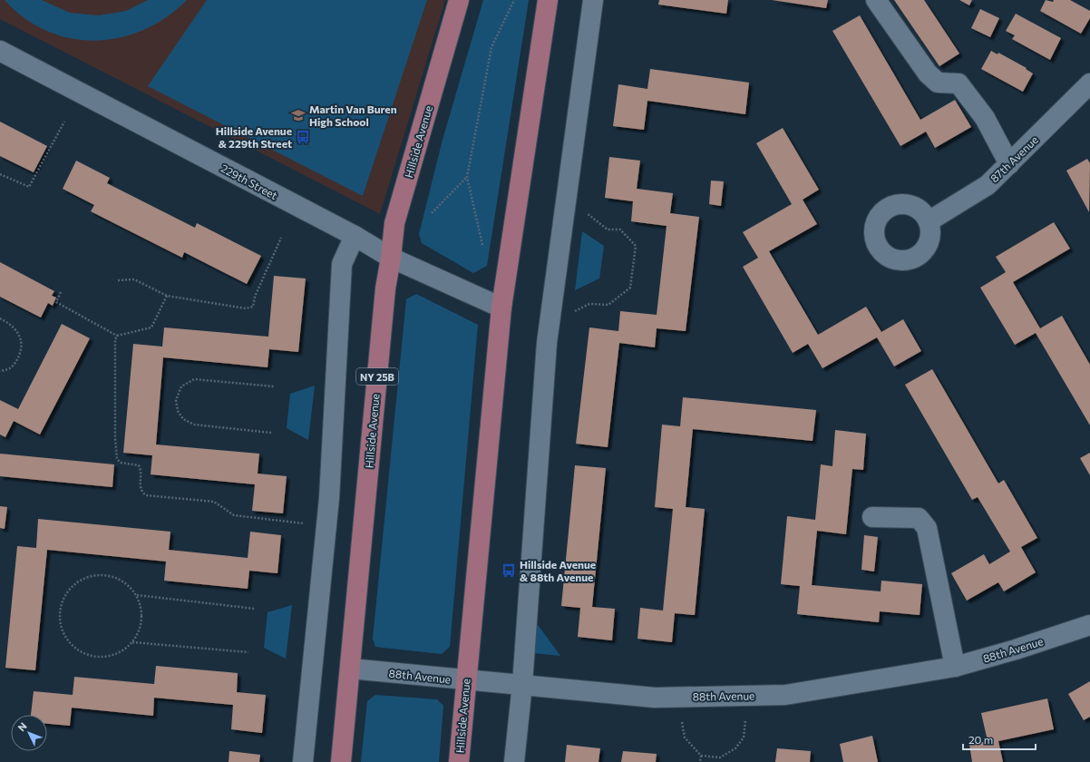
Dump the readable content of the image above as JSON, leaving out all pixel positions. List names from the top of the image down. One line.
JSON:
{"streets":{"main road":["Hillside Avenue","NY 25B"],"street":["87th Avenue","229th Street","88th Avenue"]},"crossings":[["Hillside Avenue","229th Street"],["Hillside Avenue","88th Avenue"]],"places":{"school or university":["Martin Van Buren High School"],"bus stop":["Hillside Avenue & 229th Street","Hillside Avenue & 88th Avenue"]},"scale_bar":"20 m","north":"top left"}
